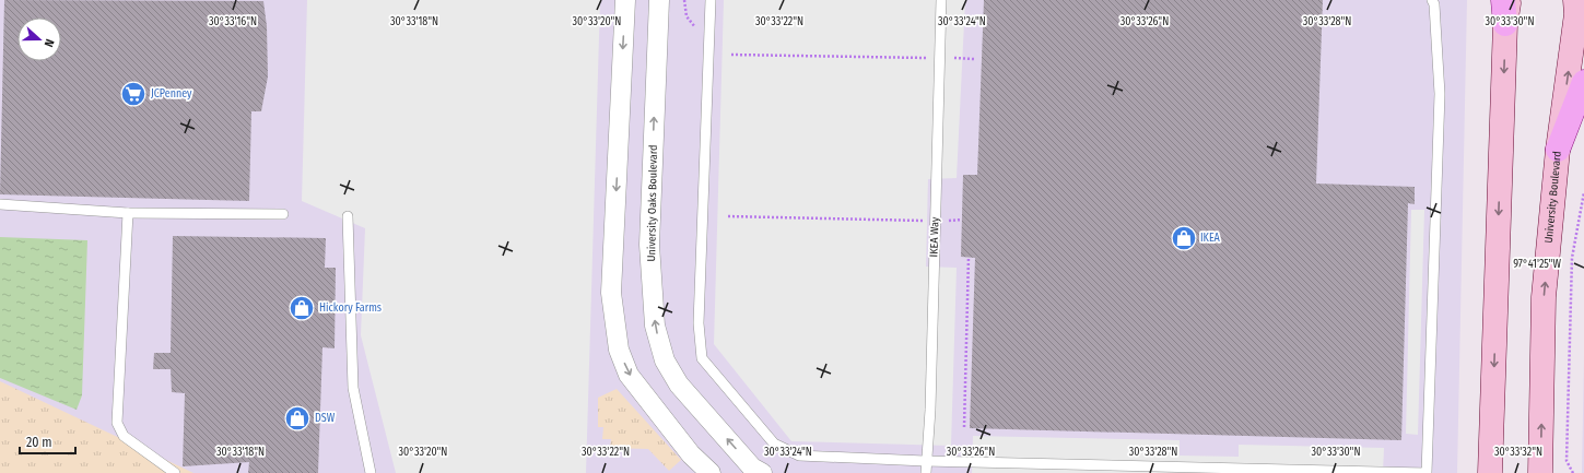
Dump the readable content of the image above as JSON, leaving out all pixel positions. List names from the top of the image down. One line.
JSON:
{"streets":{"main road":["University Boulevard"],"street":["University Oaks Boulevard"],"lane":["IKEA Way"]},"places":{"supermarket":["JCPenney"],"shop":["IKEA","Hickory Farms","DSW"]},"scale_bar":"20 m","north":"right","coordinates":["30°33'18\"N","30°33'30\"N","30°33'16\"N","30°33'20\"N","30°33'22\"N","30°33'24\"N","30°33'26\"N","30°33'28\"N","97°41'25\"W","30°33'32\"N"]}
